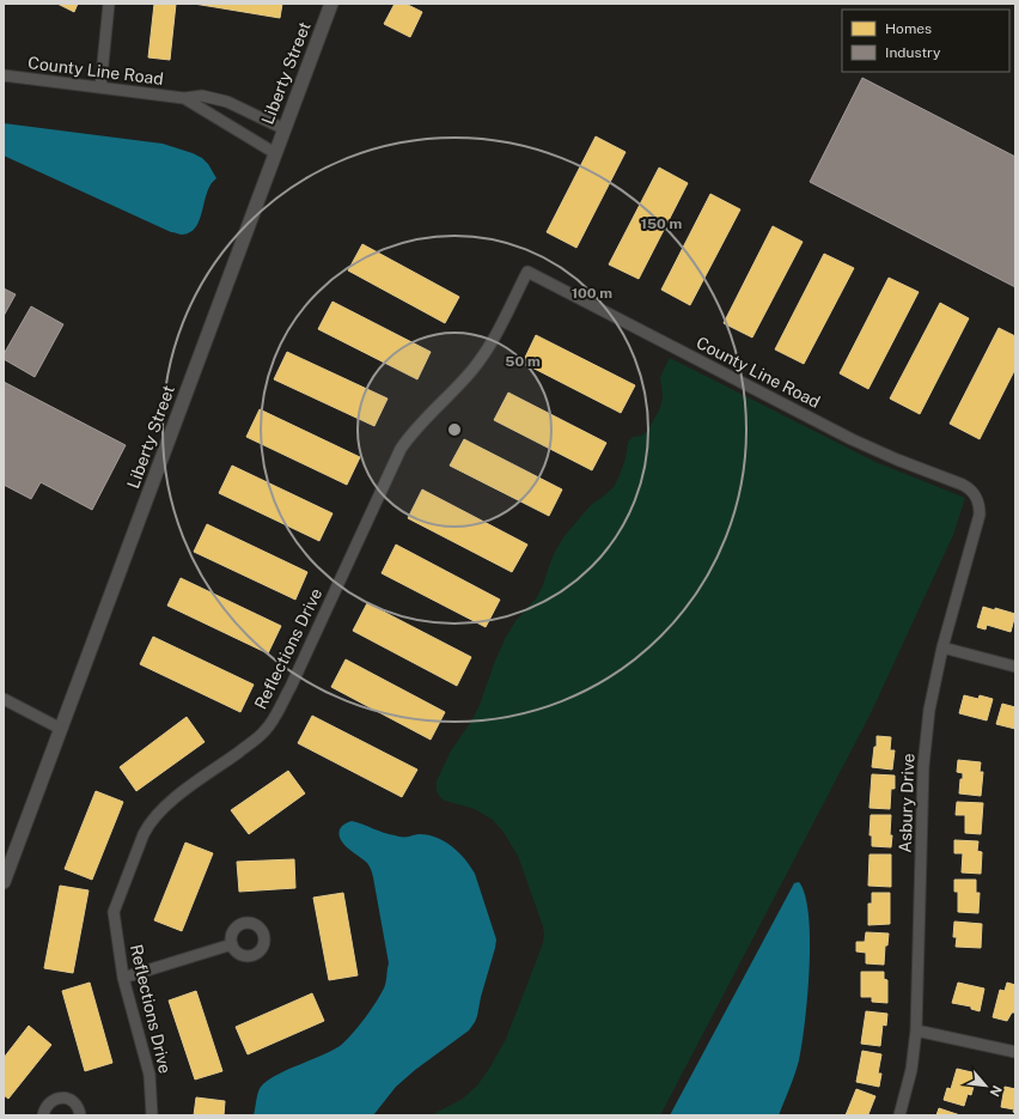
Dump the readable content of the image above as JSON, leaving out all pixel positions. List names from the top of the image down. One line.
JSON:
{"streets":{"street":["County Line Road","Liberty Street","Reflections Drive","Asbury Drive"]},"crossings":[["County Line Road","Liberty Street"],["County Line Road","Reflections Drive"],["County Line Road","Asbury Drive"]],"legend":["Homes","Industry"],"north":"bottom right","rings":["150 m","100 m","50 m"]}
